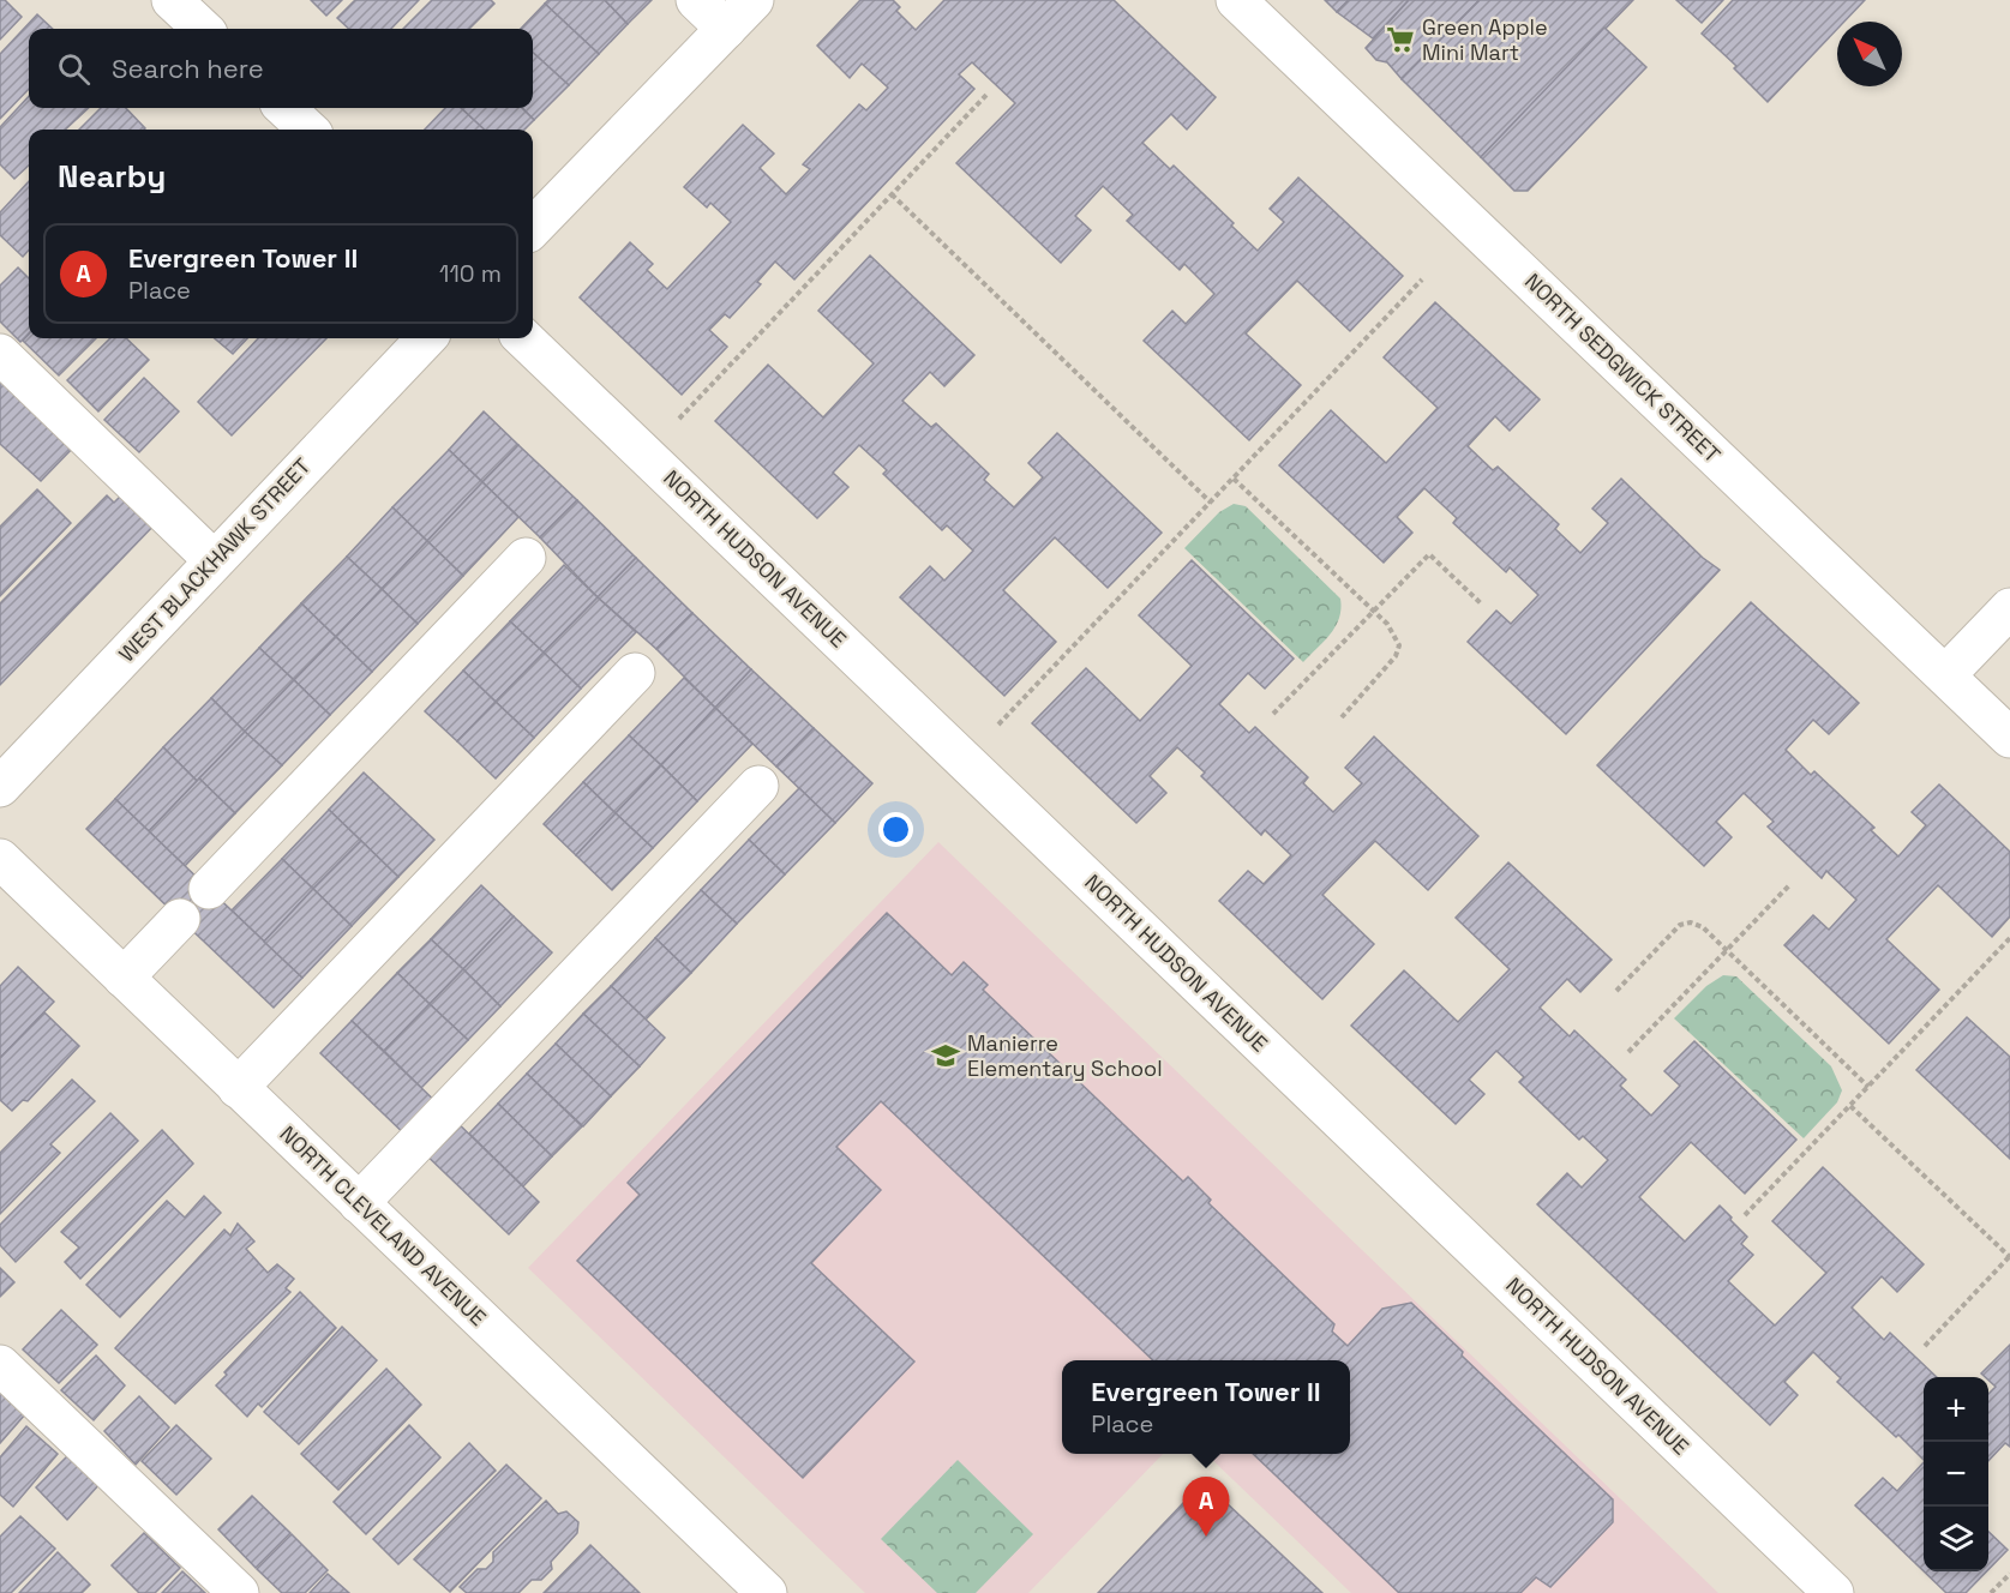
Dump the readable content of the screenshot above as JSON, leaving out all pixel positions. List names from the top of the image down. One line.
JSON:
{"streets":{"street":["NORTH SEDGWICK STREET","NORTH HUDSON AVENUE","WEST BLACKHAWK STREET","NORTH CLEVELAND AVENUE"]},"places":{"supermarket":["Green Apple Mini Mart"],"school or university":["Manierre Elementary School"]},"north":"top left","page":{"search":"Search here","heading":"Nearby","list":[{"mark":"A","name":"Evergreen Tower II","note":"Place","value":"110 m"}],"popup":["Evergreen Tower II","Place"],"map_buttons":["+","−"],"pins":"A"}}
